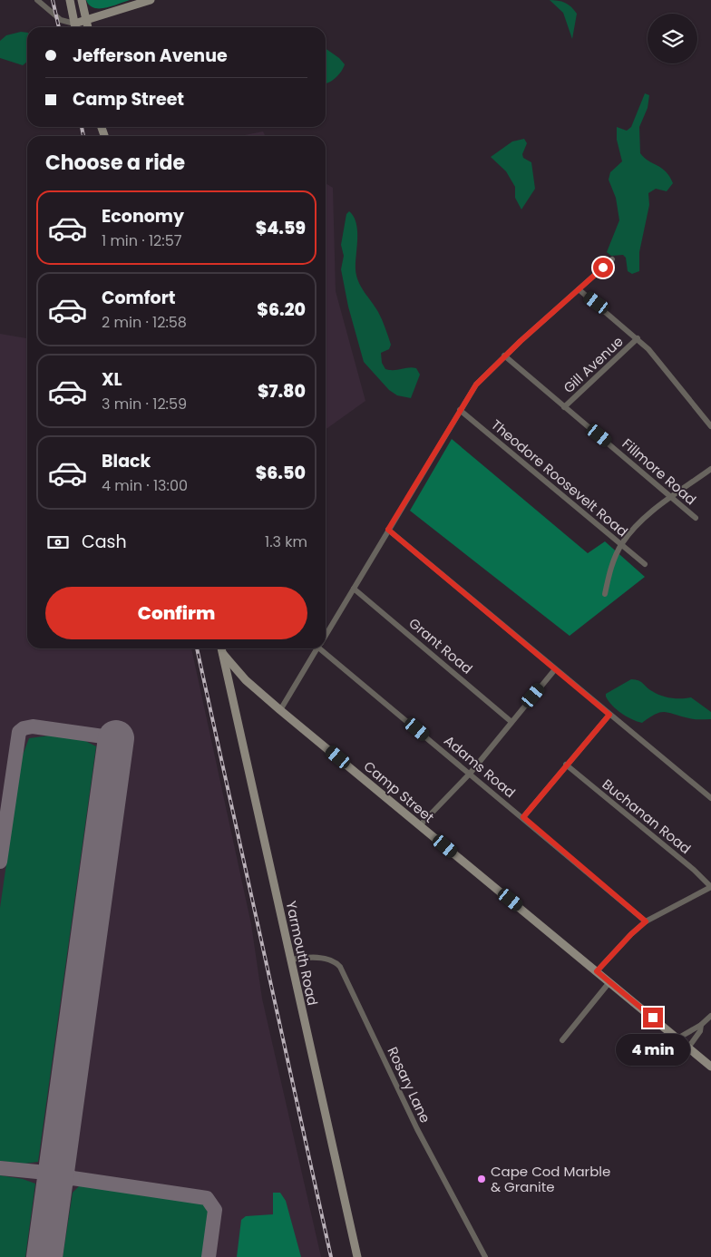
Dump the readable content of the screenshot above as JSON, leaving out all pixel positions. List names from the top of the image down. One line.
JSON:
{"streets":{"main road":["Camp Street","Yarmouth Road"],"street":["Gill Avenue","Fillmore Road","Theodore Roosevelt Road","Grant Road","Adams Road","Buchanan Road","Rosary Lane"]},"crossings":[["Gill Avenue","Fillmore Road"],["Camp Street","Yarmouth Road"],["Yarmouth Road","Rosary Lane"]],"places":["Cape Cod Marble & Granite"],"page":{"banner":["Jefferson Avenue","Camp Street"],"heading":"Choose a ride","list":[{"name":"Economy","note":"1 min · 12:57","value":"$4.59"},{"name":"Comfort","note":"2 min · 12:58","value":"$6.20"},{"name":"XL","note":"3 min · 12:59","value":"$7.80"},{"name":"Black","note":"4 min · 13:00","value":"$6.50"}],"pay":["Cash","1.3 km"],"buttons":"Confirm","bubble":"4 min"}}
